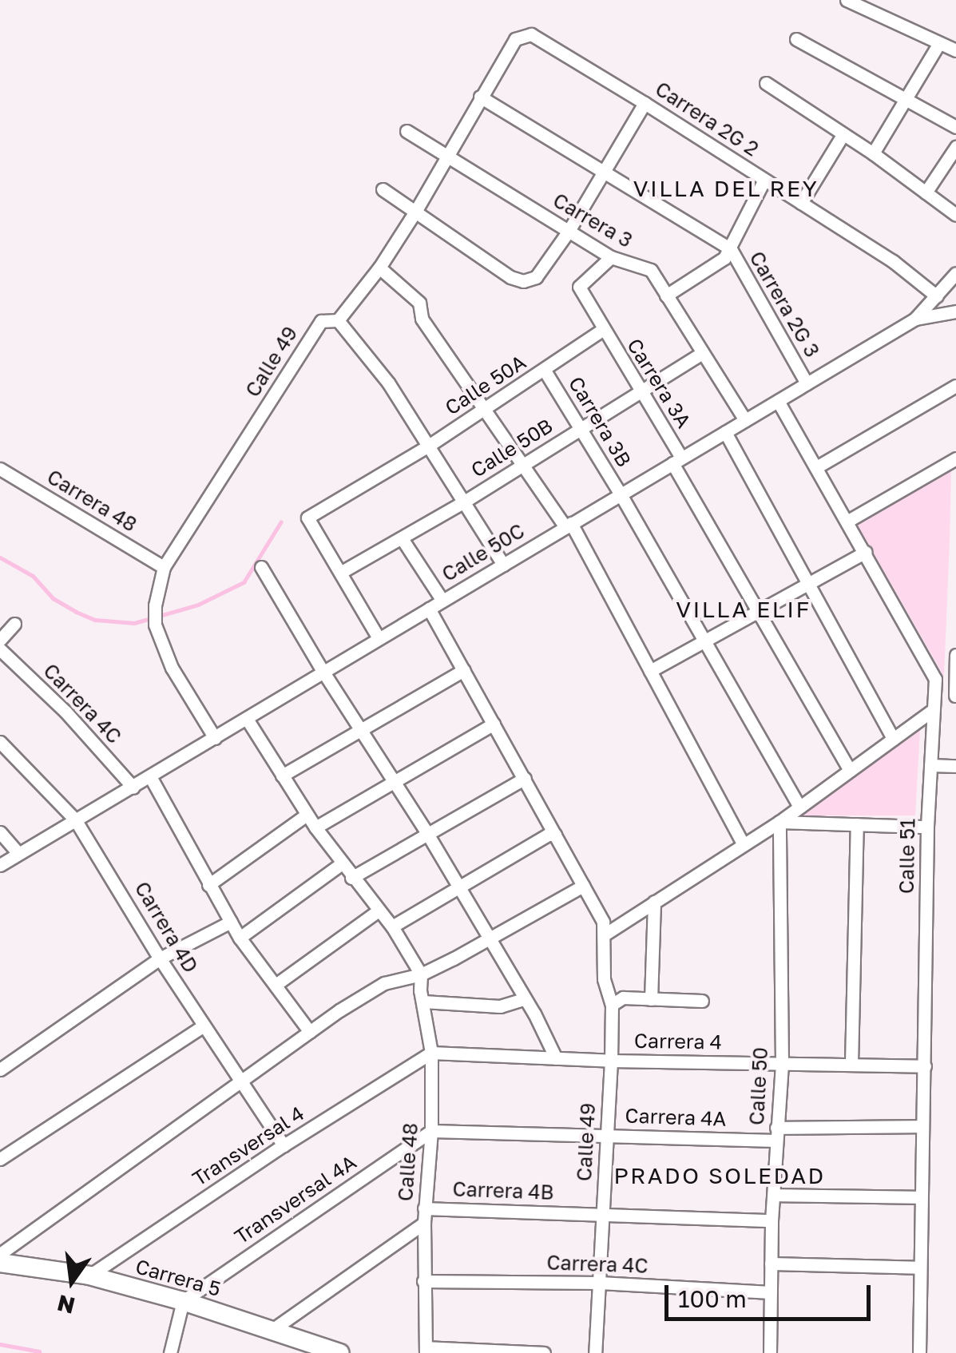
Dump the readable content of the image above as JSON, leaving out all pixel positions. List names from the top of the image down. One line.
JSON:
{"streets":{"main road":["Carrera 5"],"street":["Carrera 2G 2","Carrera 3","Carrera 2G 3","Calle 49","Carrera 3A","Calle 50A","Carrera 3B","Calle 50B","Carrera 48","Calle 50C","Carrera 4C","Calle 51","Carrera 4D","Carrera 4","Calle 50","Carrera 4A","Transversal 4","Calle 48","Carrera 4B","Transversal 4A"]},"crossings":[["Carrera 2G 2","Calle 49"],["Carrera 2G 2","Calle 50C"],["Carrera 3","Calle 49"],["Carrera 3","Calle 50B"],["Carrera 3","Calle 50C"],["Carrera 2G 3","Calle 49"],["Carrera 2G 3","Calle 50C"],["Calle 49","Carrera 48"],["Calle 49","Calle 50C"],["Calle 49","Carrera 4C"],["Calle 49","Carrera 4"],["Calle 49","Carrera 4A"],["Calle 49","Carrera 4B"],["Carrera 3A","Calle 50A"],["Carrera 3A","Calle 50B"],["Carrera 3A","Calle 50C"],["Calle 50A","Carrera 3B"],["Calle 50A","Calle 50B"],["Carrera 3B","Calle 50B"],["Carrera 3B","Calle 50C"],["Calle 50C","Carrera 4C"],["Calle 50C","Calle 51"],["Calle 50C","Carrera 4D"],["Carrera 4C","Calle 50"],["Carrera 4C","Calle 48"],["Calle 51","Carrera 4"],["Calle 51","Carrera 4A"],["Carrera 4D","Transversal 4"],["Carrera 4","Calle 50"],["Carrera 4","Transversal 4"],["Carrera 4","Calle 48"],["Calle 50","Carrera 4A"],["Calle 50","Carrera 4B"],["Carrera 4A","Calle 48"],["Carrera 4A","Transversal 4A"],["Transversal 4","Calle 48"],["Transversal 4","Carrera 5"],["Calle 48","Carrera 4B"],["Calle 48","Transversal 4A"],["Transversal 4A","Carrera 5"]],"districts":["VILLA DEL REY","VILLA ELIF","PRADO SOLEDAD"],"scale_bar":"100 m","north":"bottom"}
